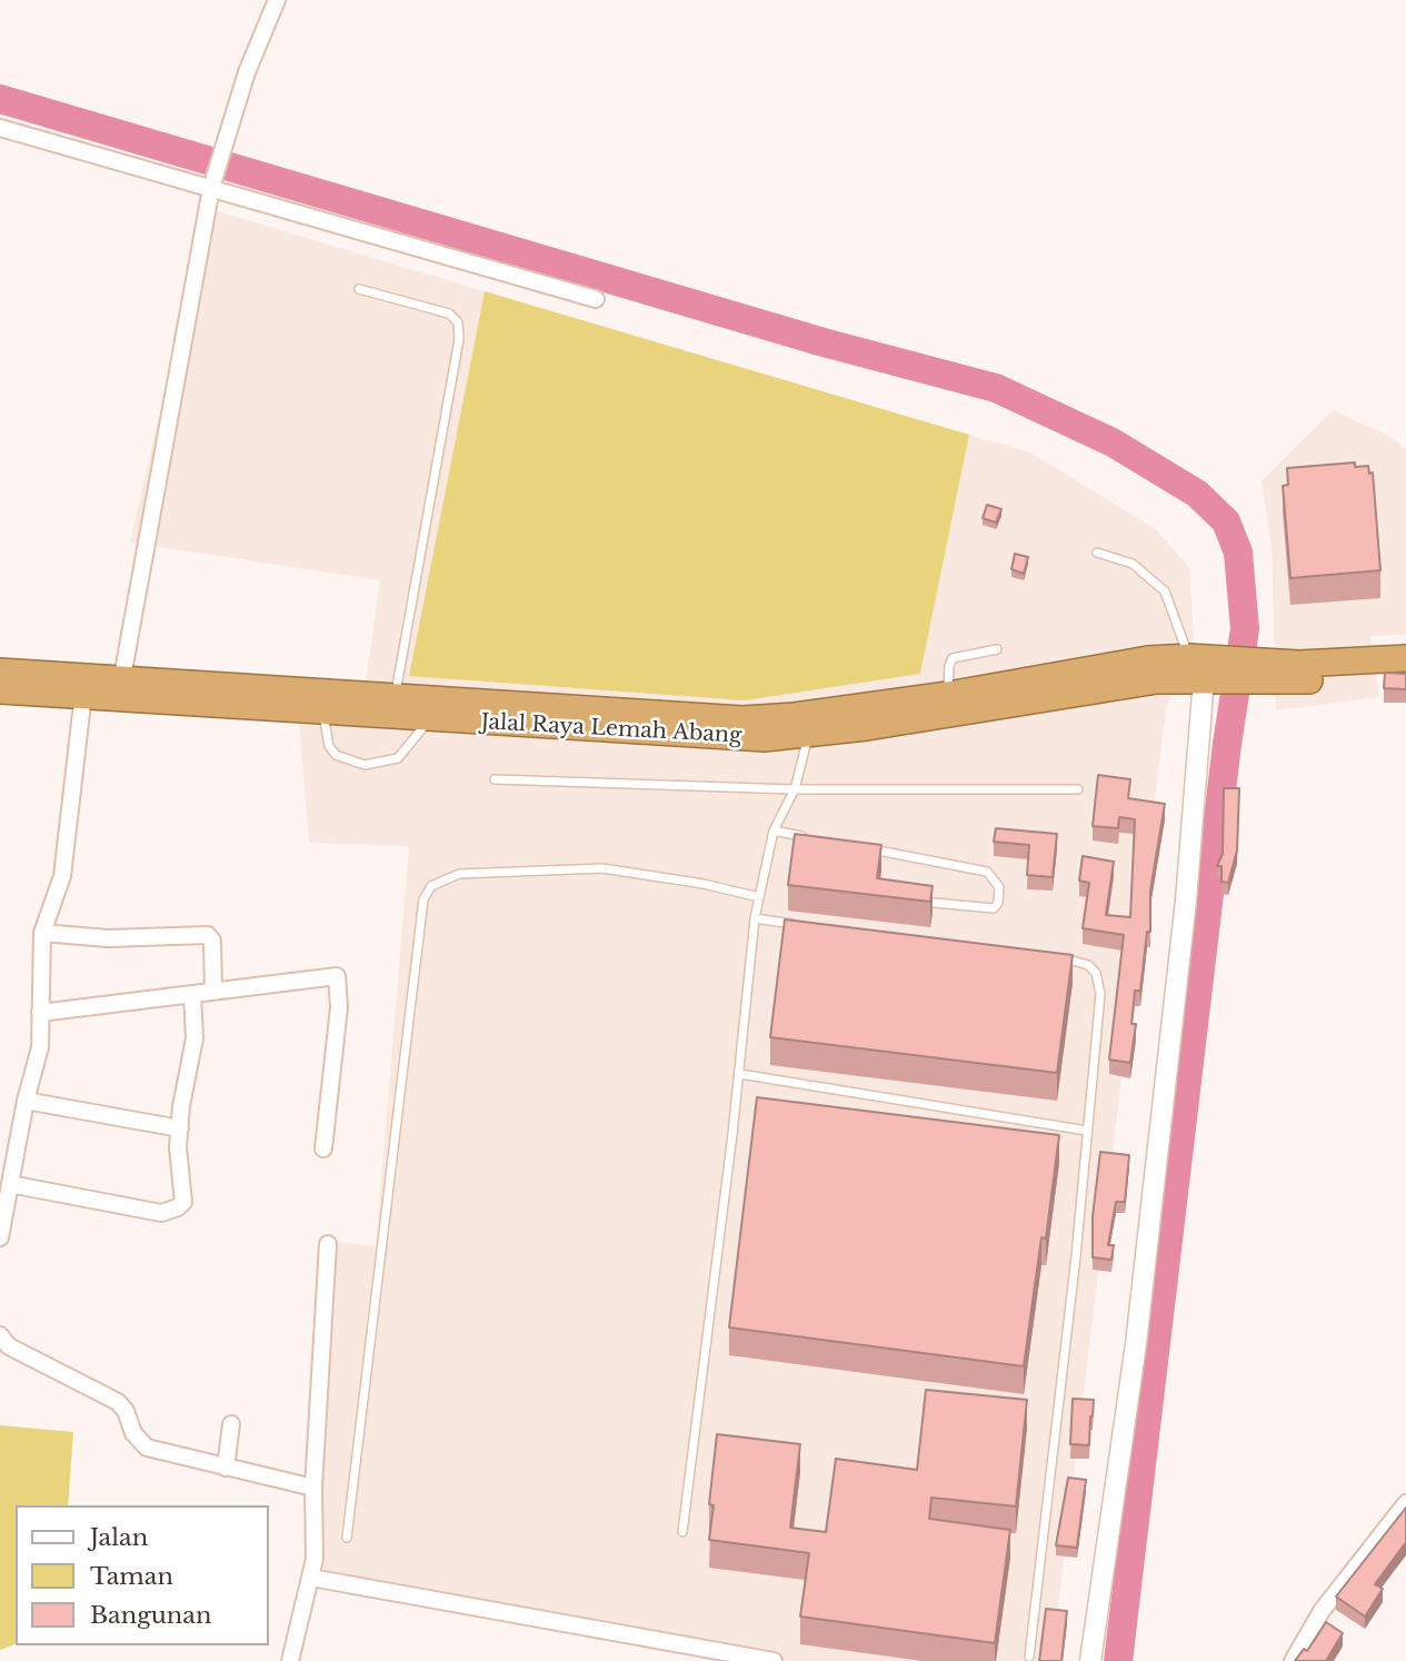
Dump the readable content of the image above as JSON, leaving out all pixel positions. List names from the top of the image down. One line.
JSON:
{"streets":{"highway":["Jalal Raya Lemah Abang"]},"legend":["Jalan","Taman","Bangunan"]}
